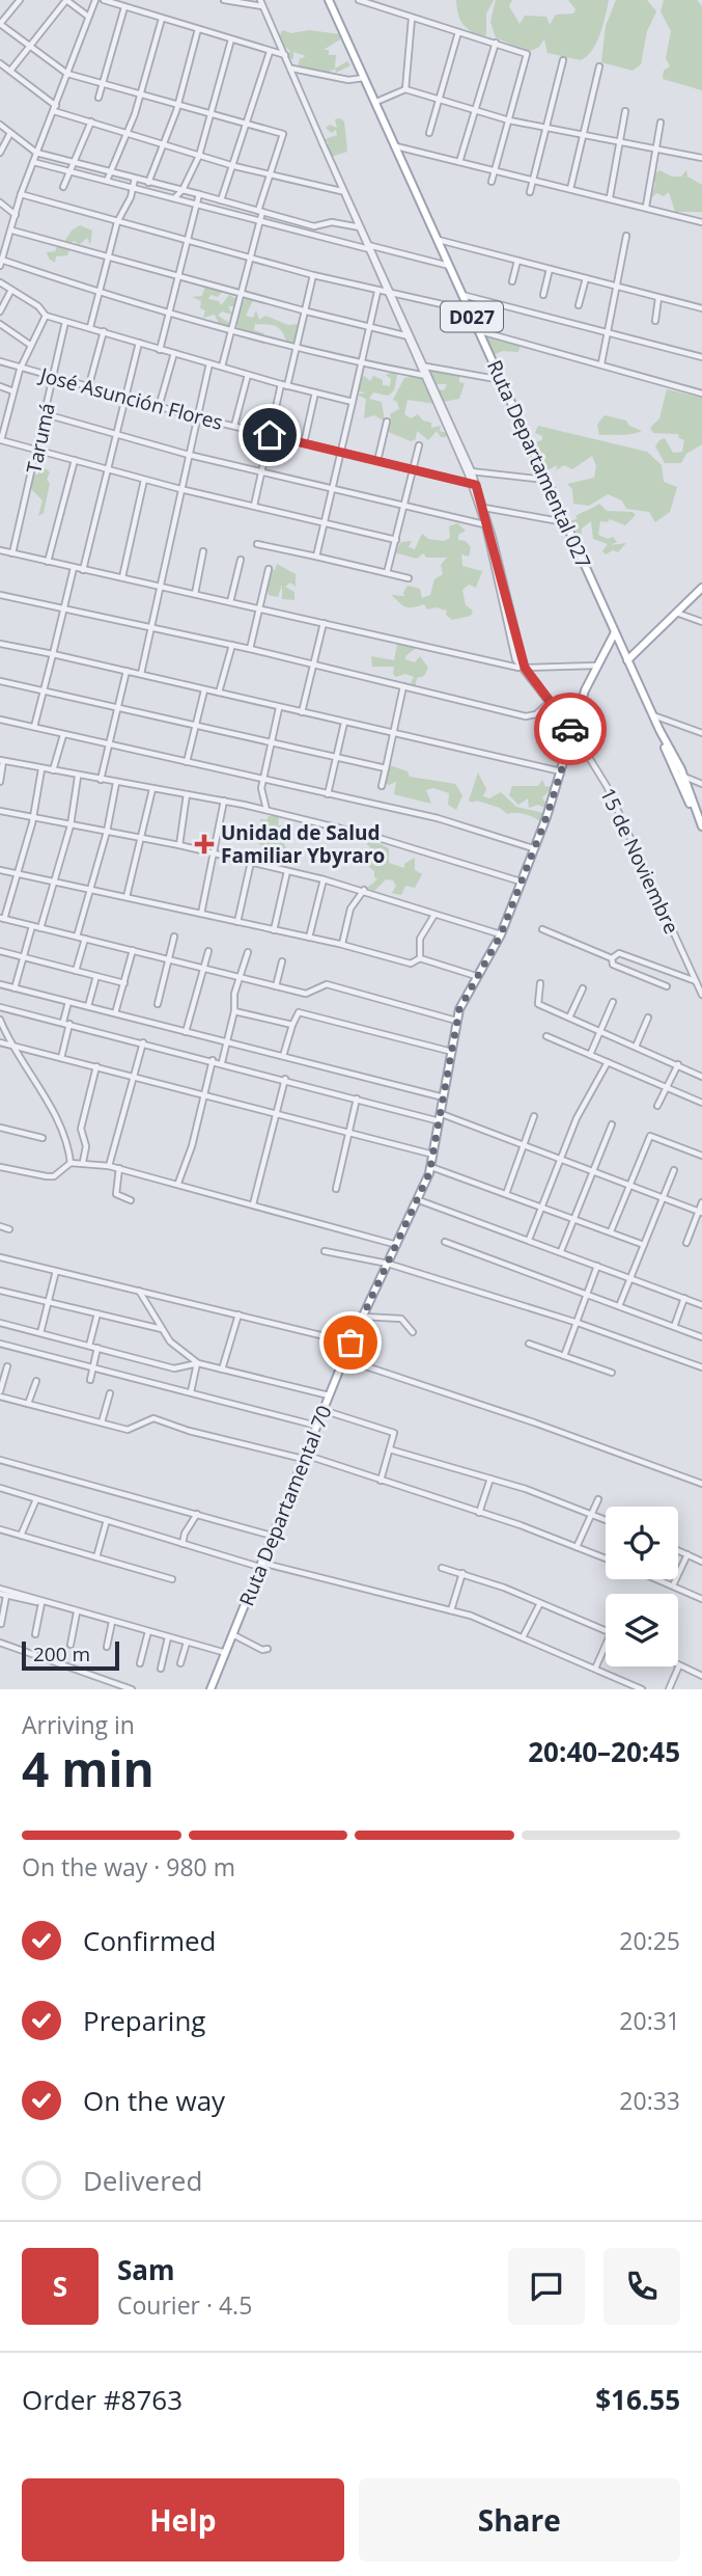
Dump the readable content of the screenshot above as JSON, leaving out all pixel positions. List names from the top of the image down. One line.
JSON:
{"streets":{"main road":["D027","Ruta Departamental 027","Ruta Departamental 70"],"street":["José Asunción Flores","Tarumá","15 de Noviembre"]},"crossings":[["José Asunción Flores","Tarumá"],["Ruta Departamental 027","Ruta Departamental 70"],["15 de Noviembre","Ruta Departamental 70"]],"places":{"health":["Unidad de Salud Familiar Ybyraro"]},"scale_bar":"200 m","page":{"scale":"200 m","heading":["4 min","Arriving in","20:40–20:45"],"panel":["Sam","Courier · 4.5","Order #8763","$16.55"],"bar":"On the way · 980 m","list":[["Confirmed","20:25"],["Preparing","20:31"],["On the way","20:33"],"Delivered"],"round":"S","buttons":["Help","Share"]}}
